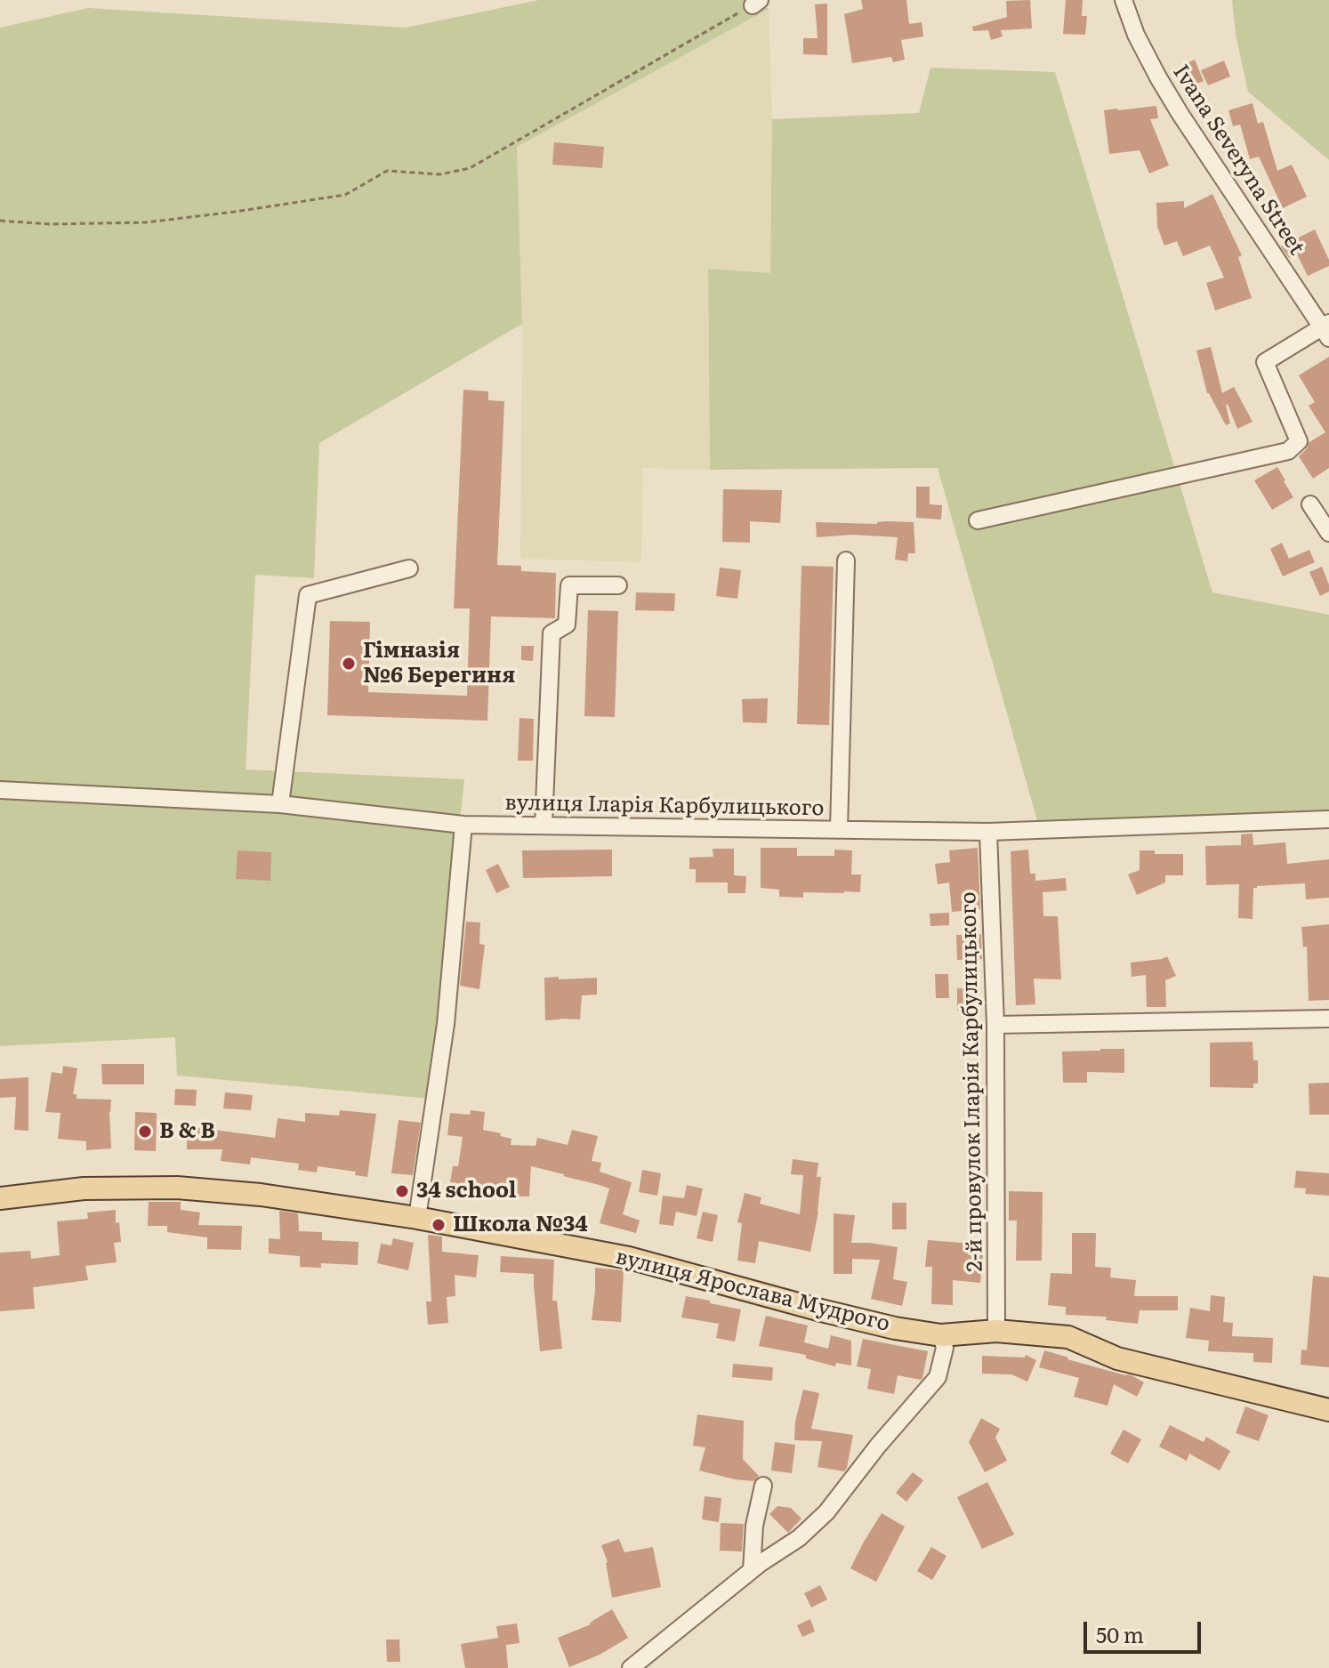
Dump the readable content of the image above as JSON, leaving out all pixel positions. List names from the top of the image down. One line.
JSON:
{"streets":{"main road":["вулиця Ярослава Мудрого"],"street":["Ivana Severyna Street","вулиця Іларія Карбулицького","2-й провулок Іларія Карбулицького"]},"crossings":[["вулиця Іларія Карбулицького","2-й провулок Іларія Карбулицького"],["2-й провулок Іларія Карбулицького","вулиця Ярослава Мудрого"]],"places":["Гімназія №6 Берегиня","B & B","34 school","Школа №34"],"scale_bar":"50 m"}
